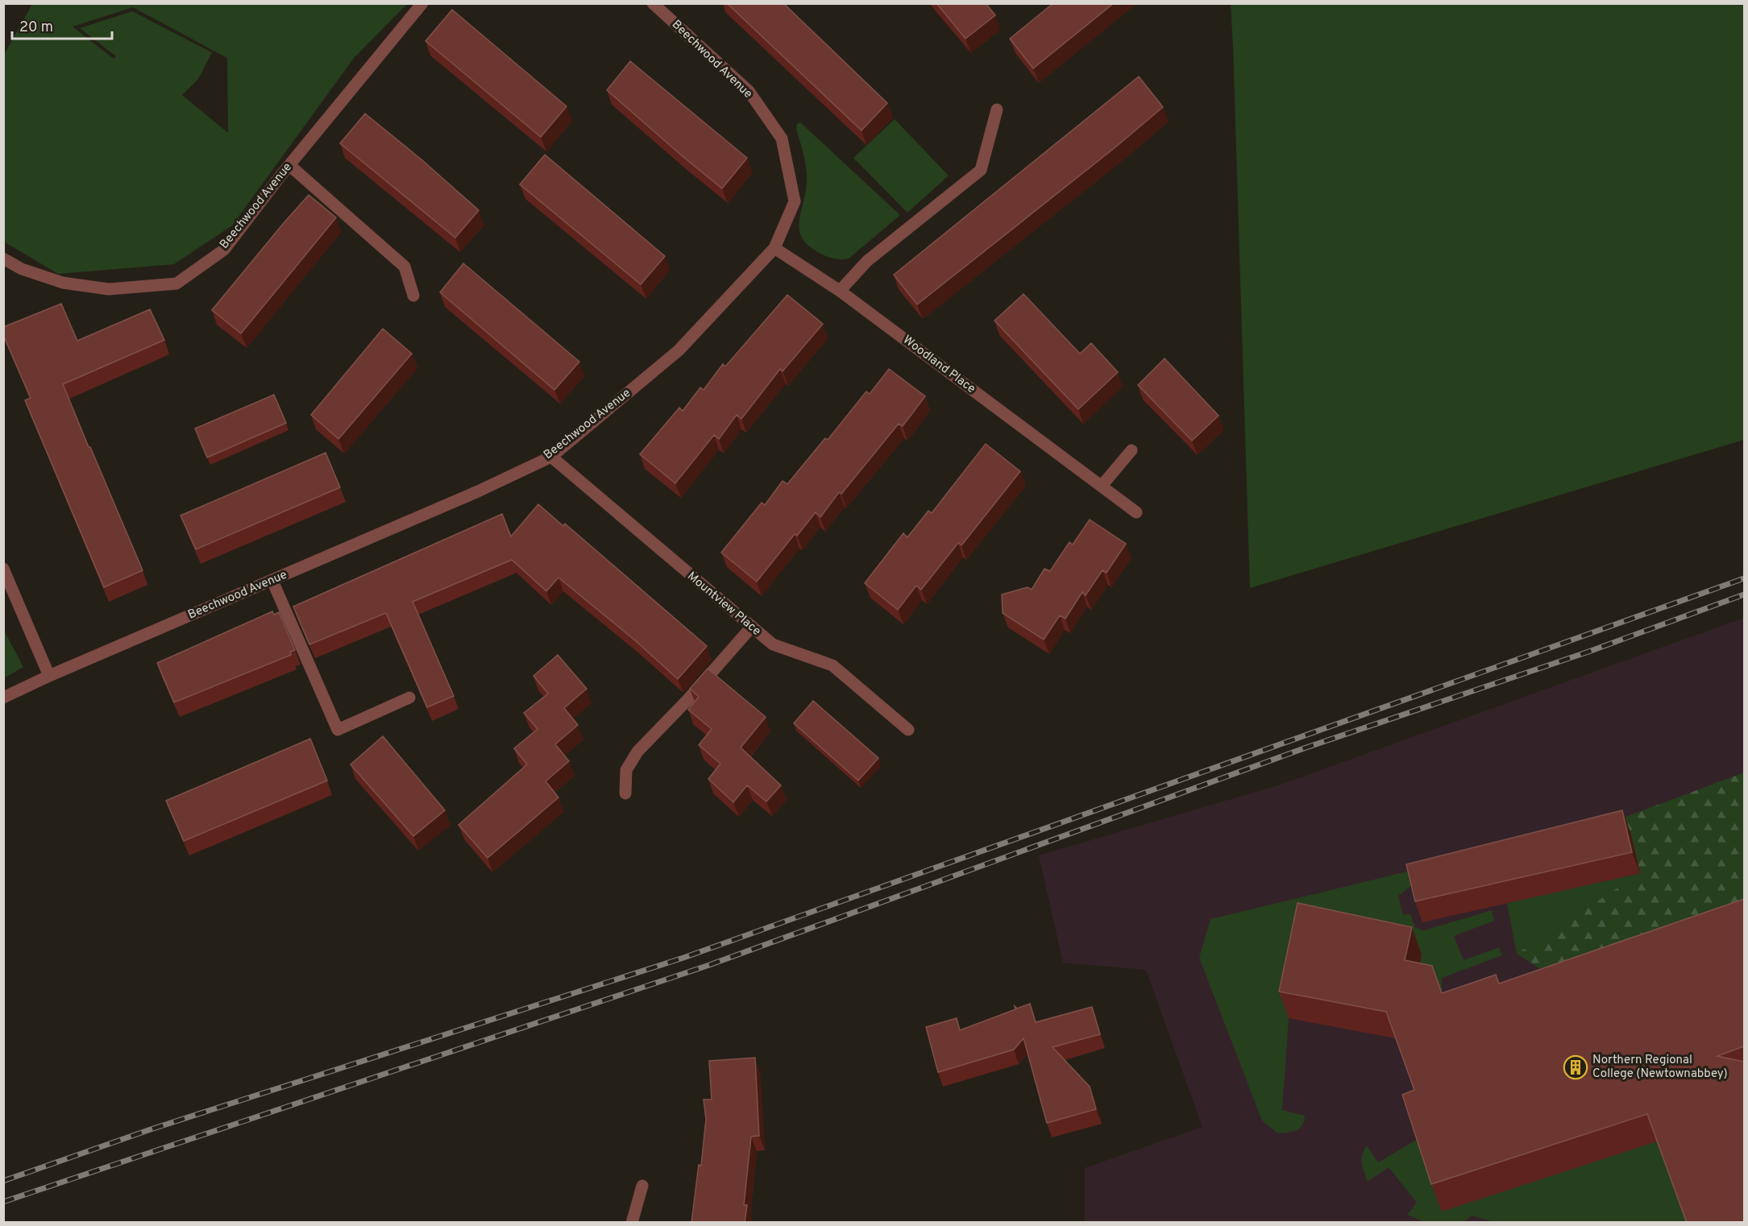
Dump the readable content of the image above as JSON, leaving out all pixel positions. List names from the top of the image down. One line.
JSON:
{"streets":{"street":["Beechwood Avenue","Woodland Place","Mountview Place"]},"crossings":[["Beechwood Avenue","Woodland Place"],["Beechwood Avenue","Mountview Place"]],"places":{"building":["Northern Regional College (Newtownabbey)"]},"scale_bar":"20 m"}
